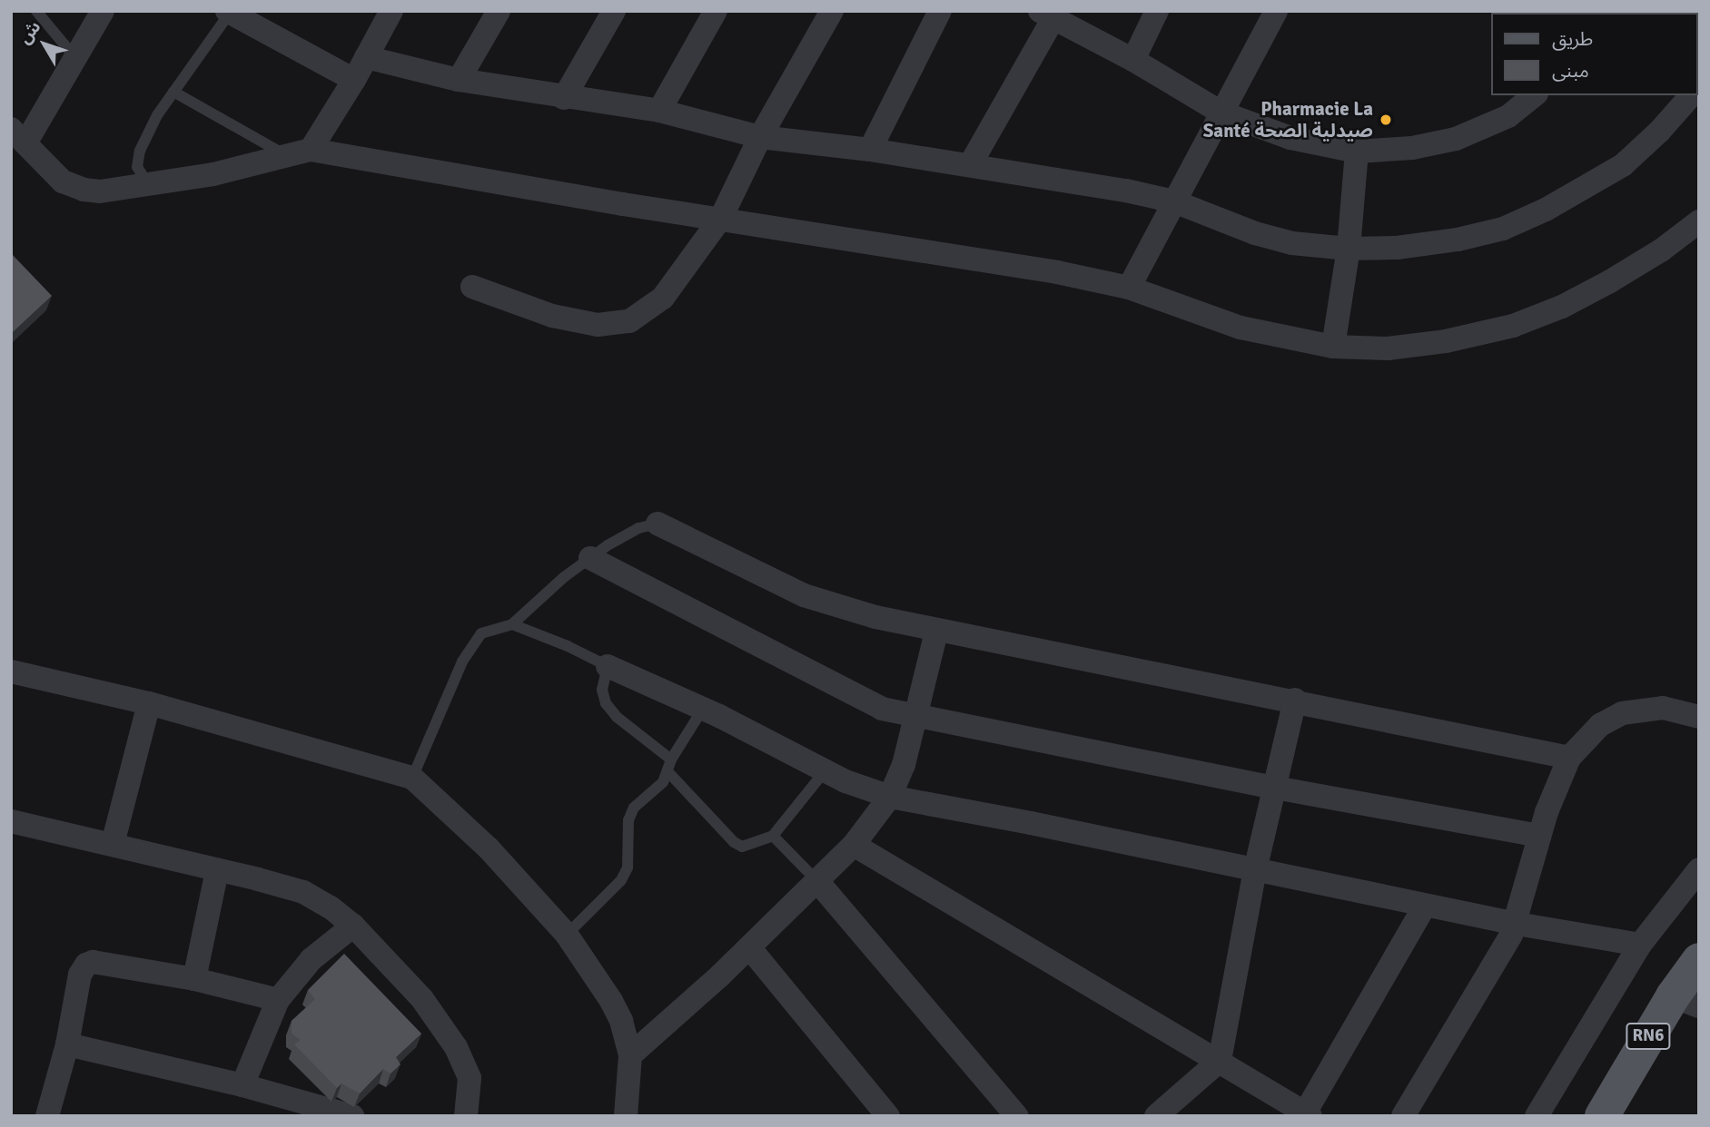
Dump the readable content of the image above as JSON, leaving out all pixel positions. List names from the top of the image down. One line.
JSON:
{"streets":{"main road":["RN6"]},"places":["Pharmacie La Santé صيدلية الصحة"],"legend":["طريق","مبنى"],"north":"top left"}
